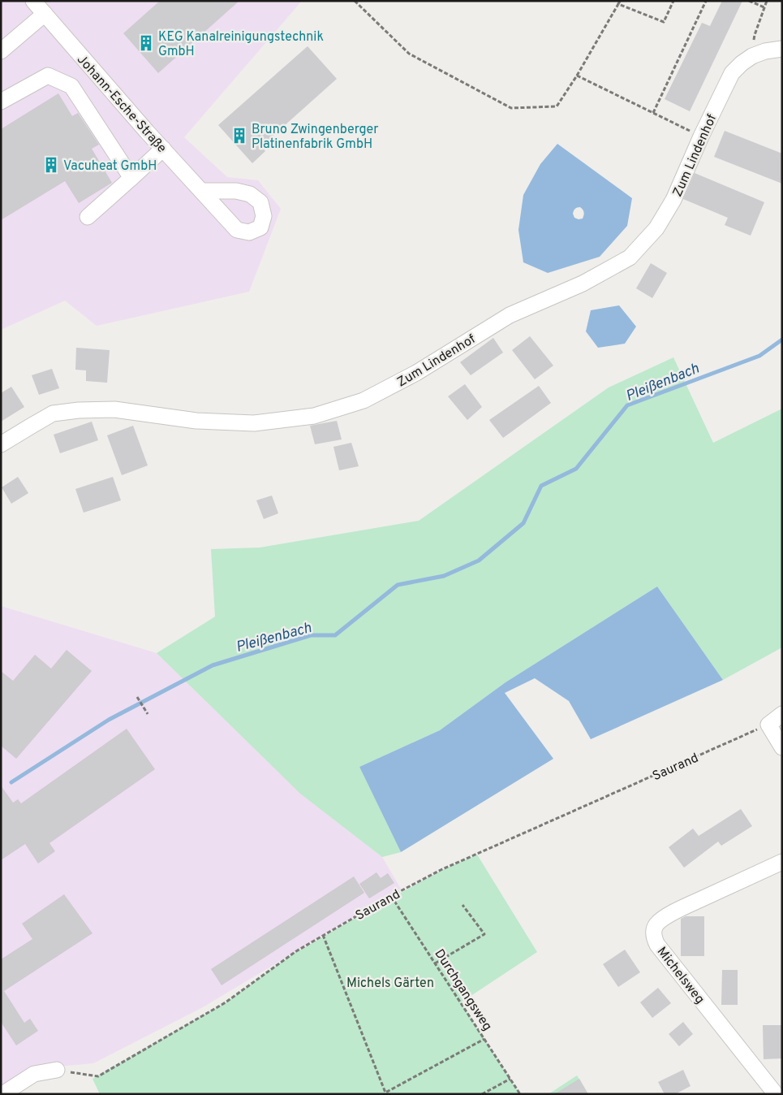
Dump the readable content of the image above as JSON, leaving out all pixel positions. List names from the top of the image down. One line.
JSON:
{"streets":{"street":["Johann-Esche-Straße","Zum Lindenhof","Michelsweg"],"path":["Saurand","Durchgangsweg"]},"crossings":[["Saurand","Durchgangsweg"]],"water":["Pleißenbach"],"parks":["Michels Gärten"],"places":{"building":["KEG Kanalreinigungstechnik GmbH","Bruno Zwingenberger Platinenfabrik GmbH","Vacuheat GmbH"]}}
